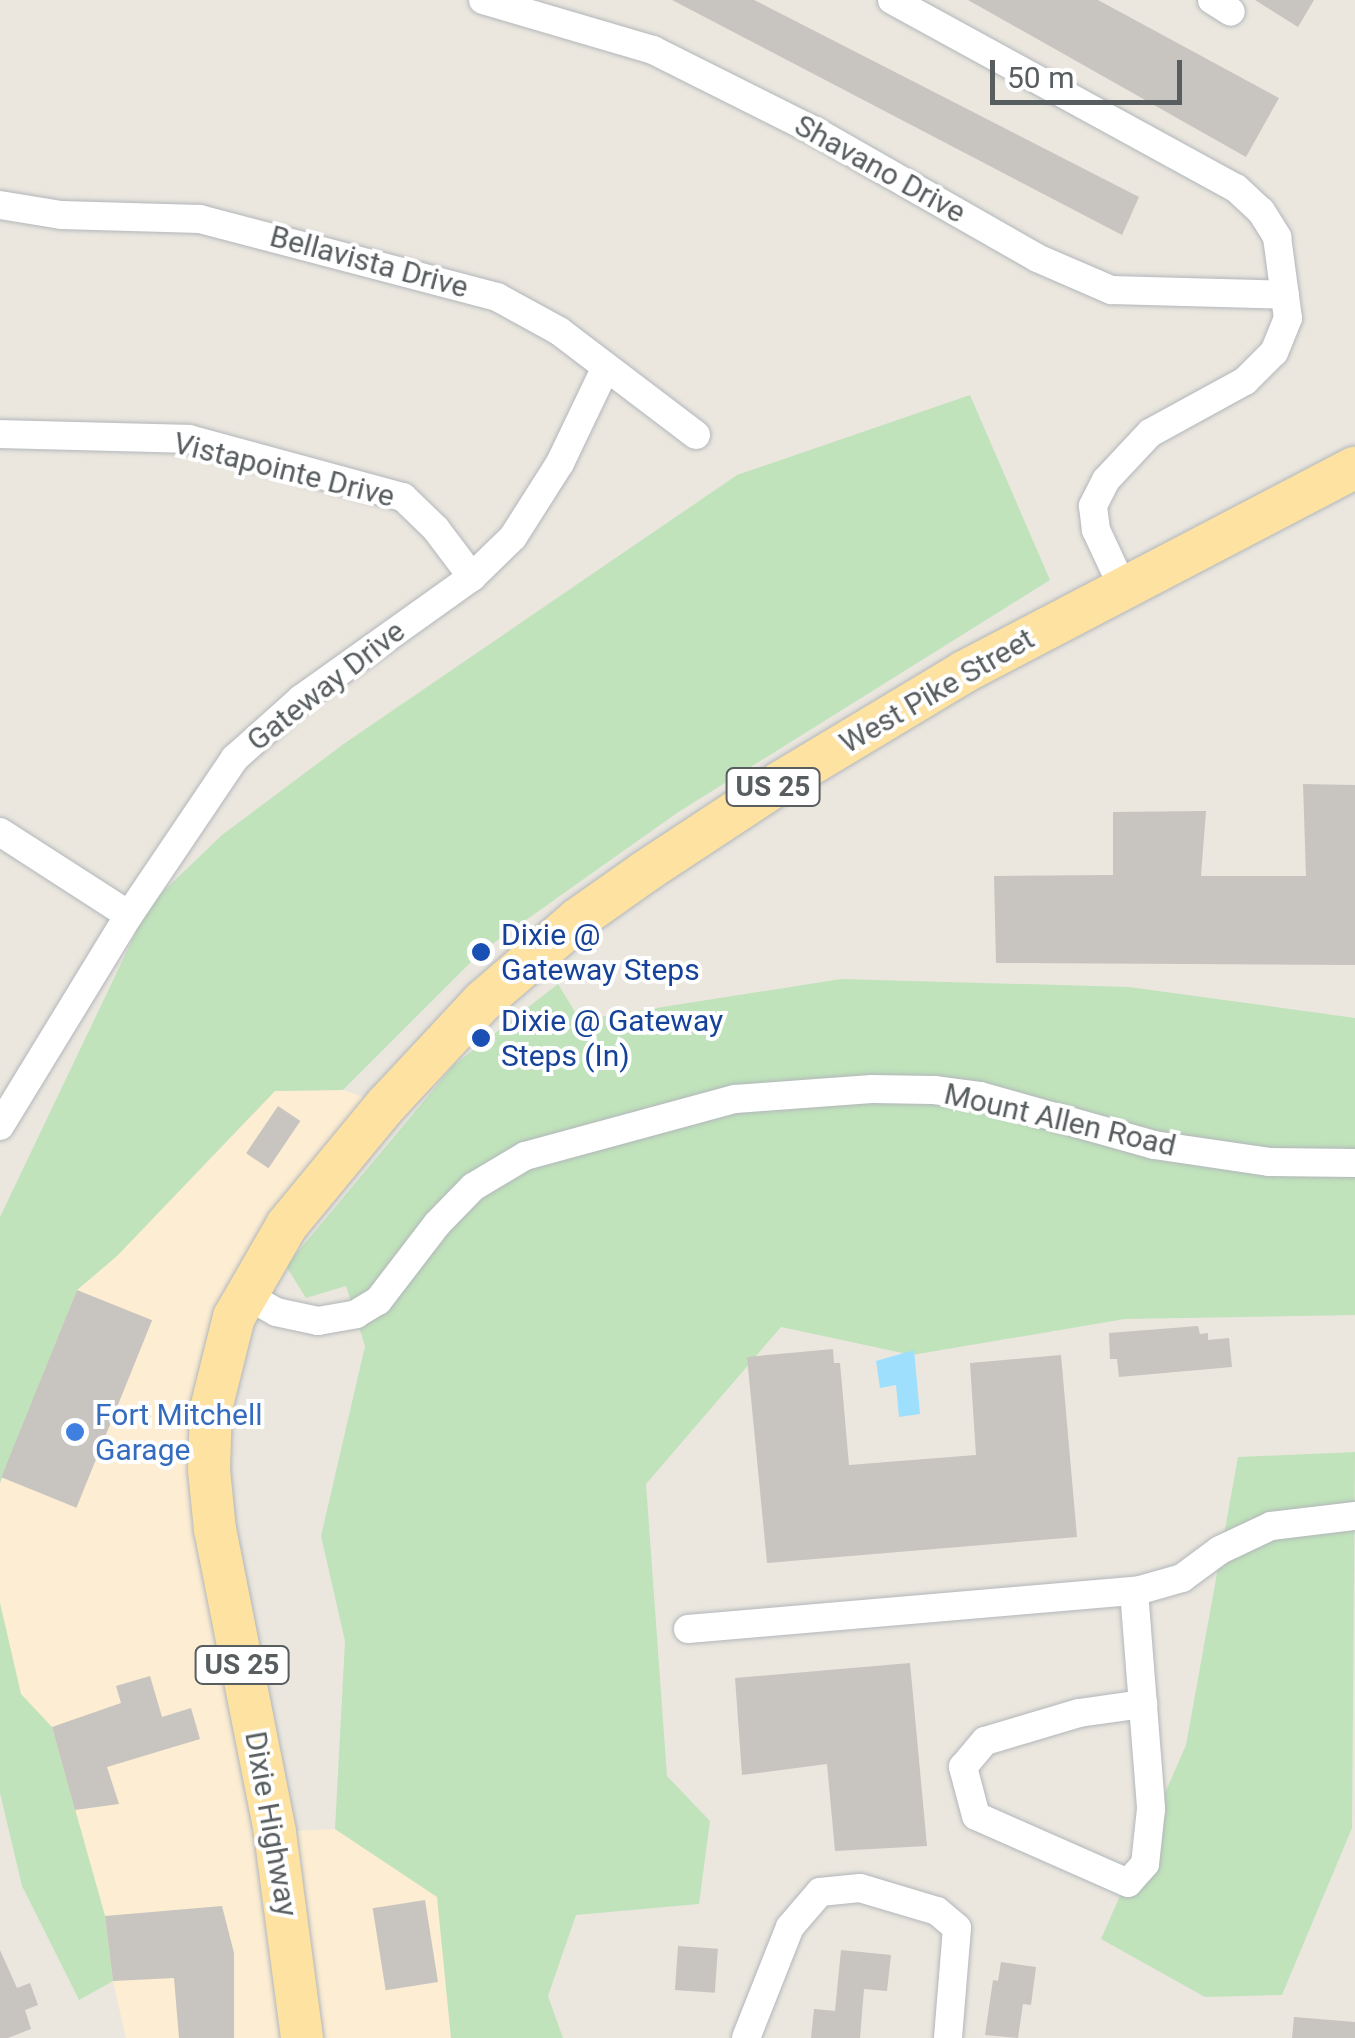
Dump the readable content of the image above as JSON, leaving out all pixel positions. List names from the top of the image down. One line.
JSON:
{"streets":{"main road":["West Pike Street","US 25","Dixie Highway"],"street":["Shavano Drive","Bellavista Drive","Vistapointe Drive","Gateway Drive","Mount Allen Road"]},"crossings":[["Bellavista Drive","Gateway Drive"],["Vistapointe Drive","Gateway Drive"],["West Pike Street","Dixie Highway"],["Mount Allen Road","Dixie Highway"]],"places":["Dixie @ Gateway Steps","Dixie @ Gateway Steps (In)","Fort Mitchell Garage"],"scale_bar":"50 m"}
